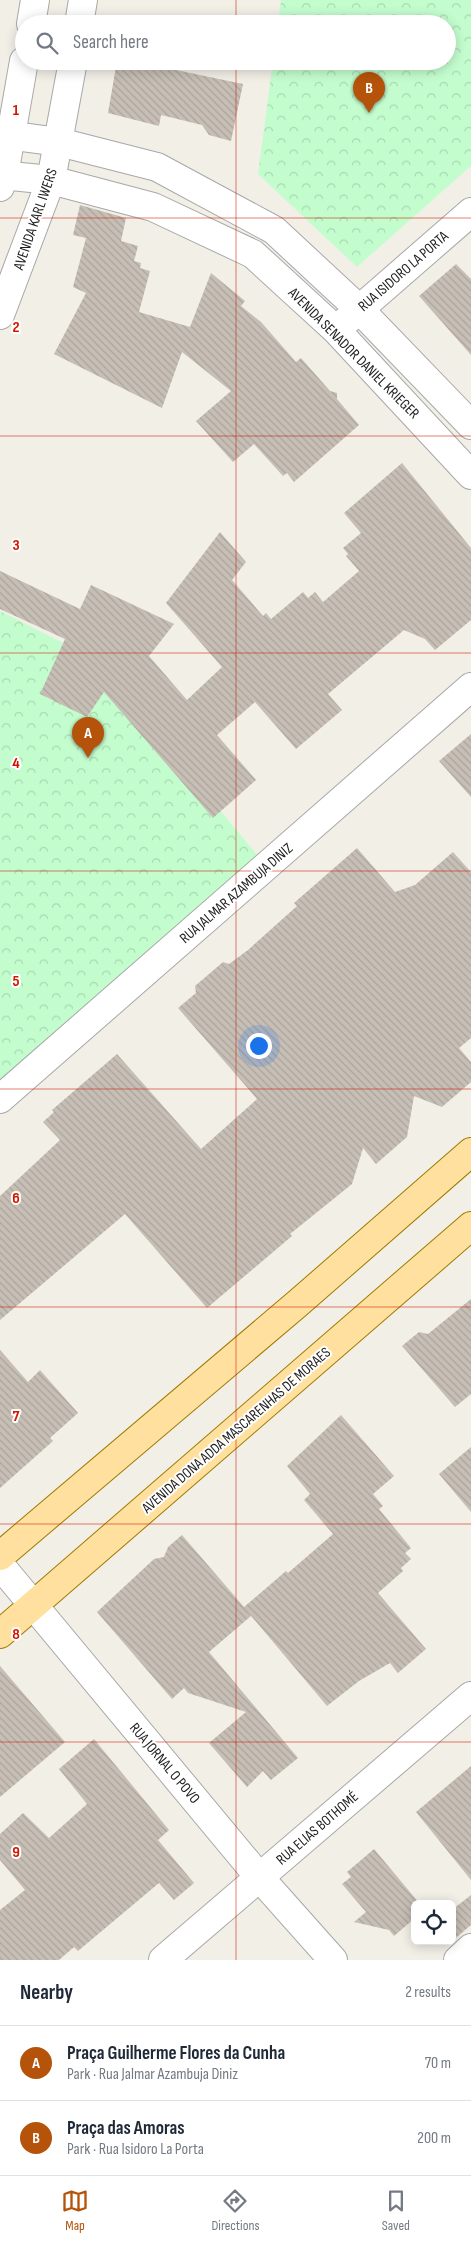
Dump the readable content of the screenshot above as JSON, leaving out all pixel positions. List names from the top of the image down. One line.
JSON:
{"streets":{"main road":["AVENIDA DONA ADDA MASCARENHAS DE MORAES"],"street":["AVENIDA KARL IWERS","RUA ISIDORO LA PORTA","AVENIDA SENADOR DANIEL KRIEGER","RUA JALMAR AZAMBUJA DINIZ","RUA JORNAL O POVO","RUA ELIAS BOTHOMÉ"]},"crossings":[["AVENIDA KARL IWERS","AVENIDA SENADOR DANIEL KRIEGER"],["RUA ISIDORO LA PORTA","AVENIDA SENADOR DANIEL KRIEGER"],["AVENIDA DONA ADDA MASCARENHAS DE MORAES","RUA JORNAL O POVO"],["RUA JORNAL O POVO","RUA ELIAS BOTHOMÉ"]],"page":{"search":"Search here","pins":["B","A"],"heading":["Nearby","2 results"],"list":[{"mark":"A","name":"Praça Guilherme Flores da Cunha","note":"Park · Rua Jalmar Azambuja Diniz","value":"70 m"},{"mark":"B","name":"Praça das Amoras","note":"Park · Rua Isidoro La Porta","value":"200 m"}],"nav":["Map","Directions","Saved"]},"grid":{"rows":["1","2","3","4","5","6","7","8","9"]}}
